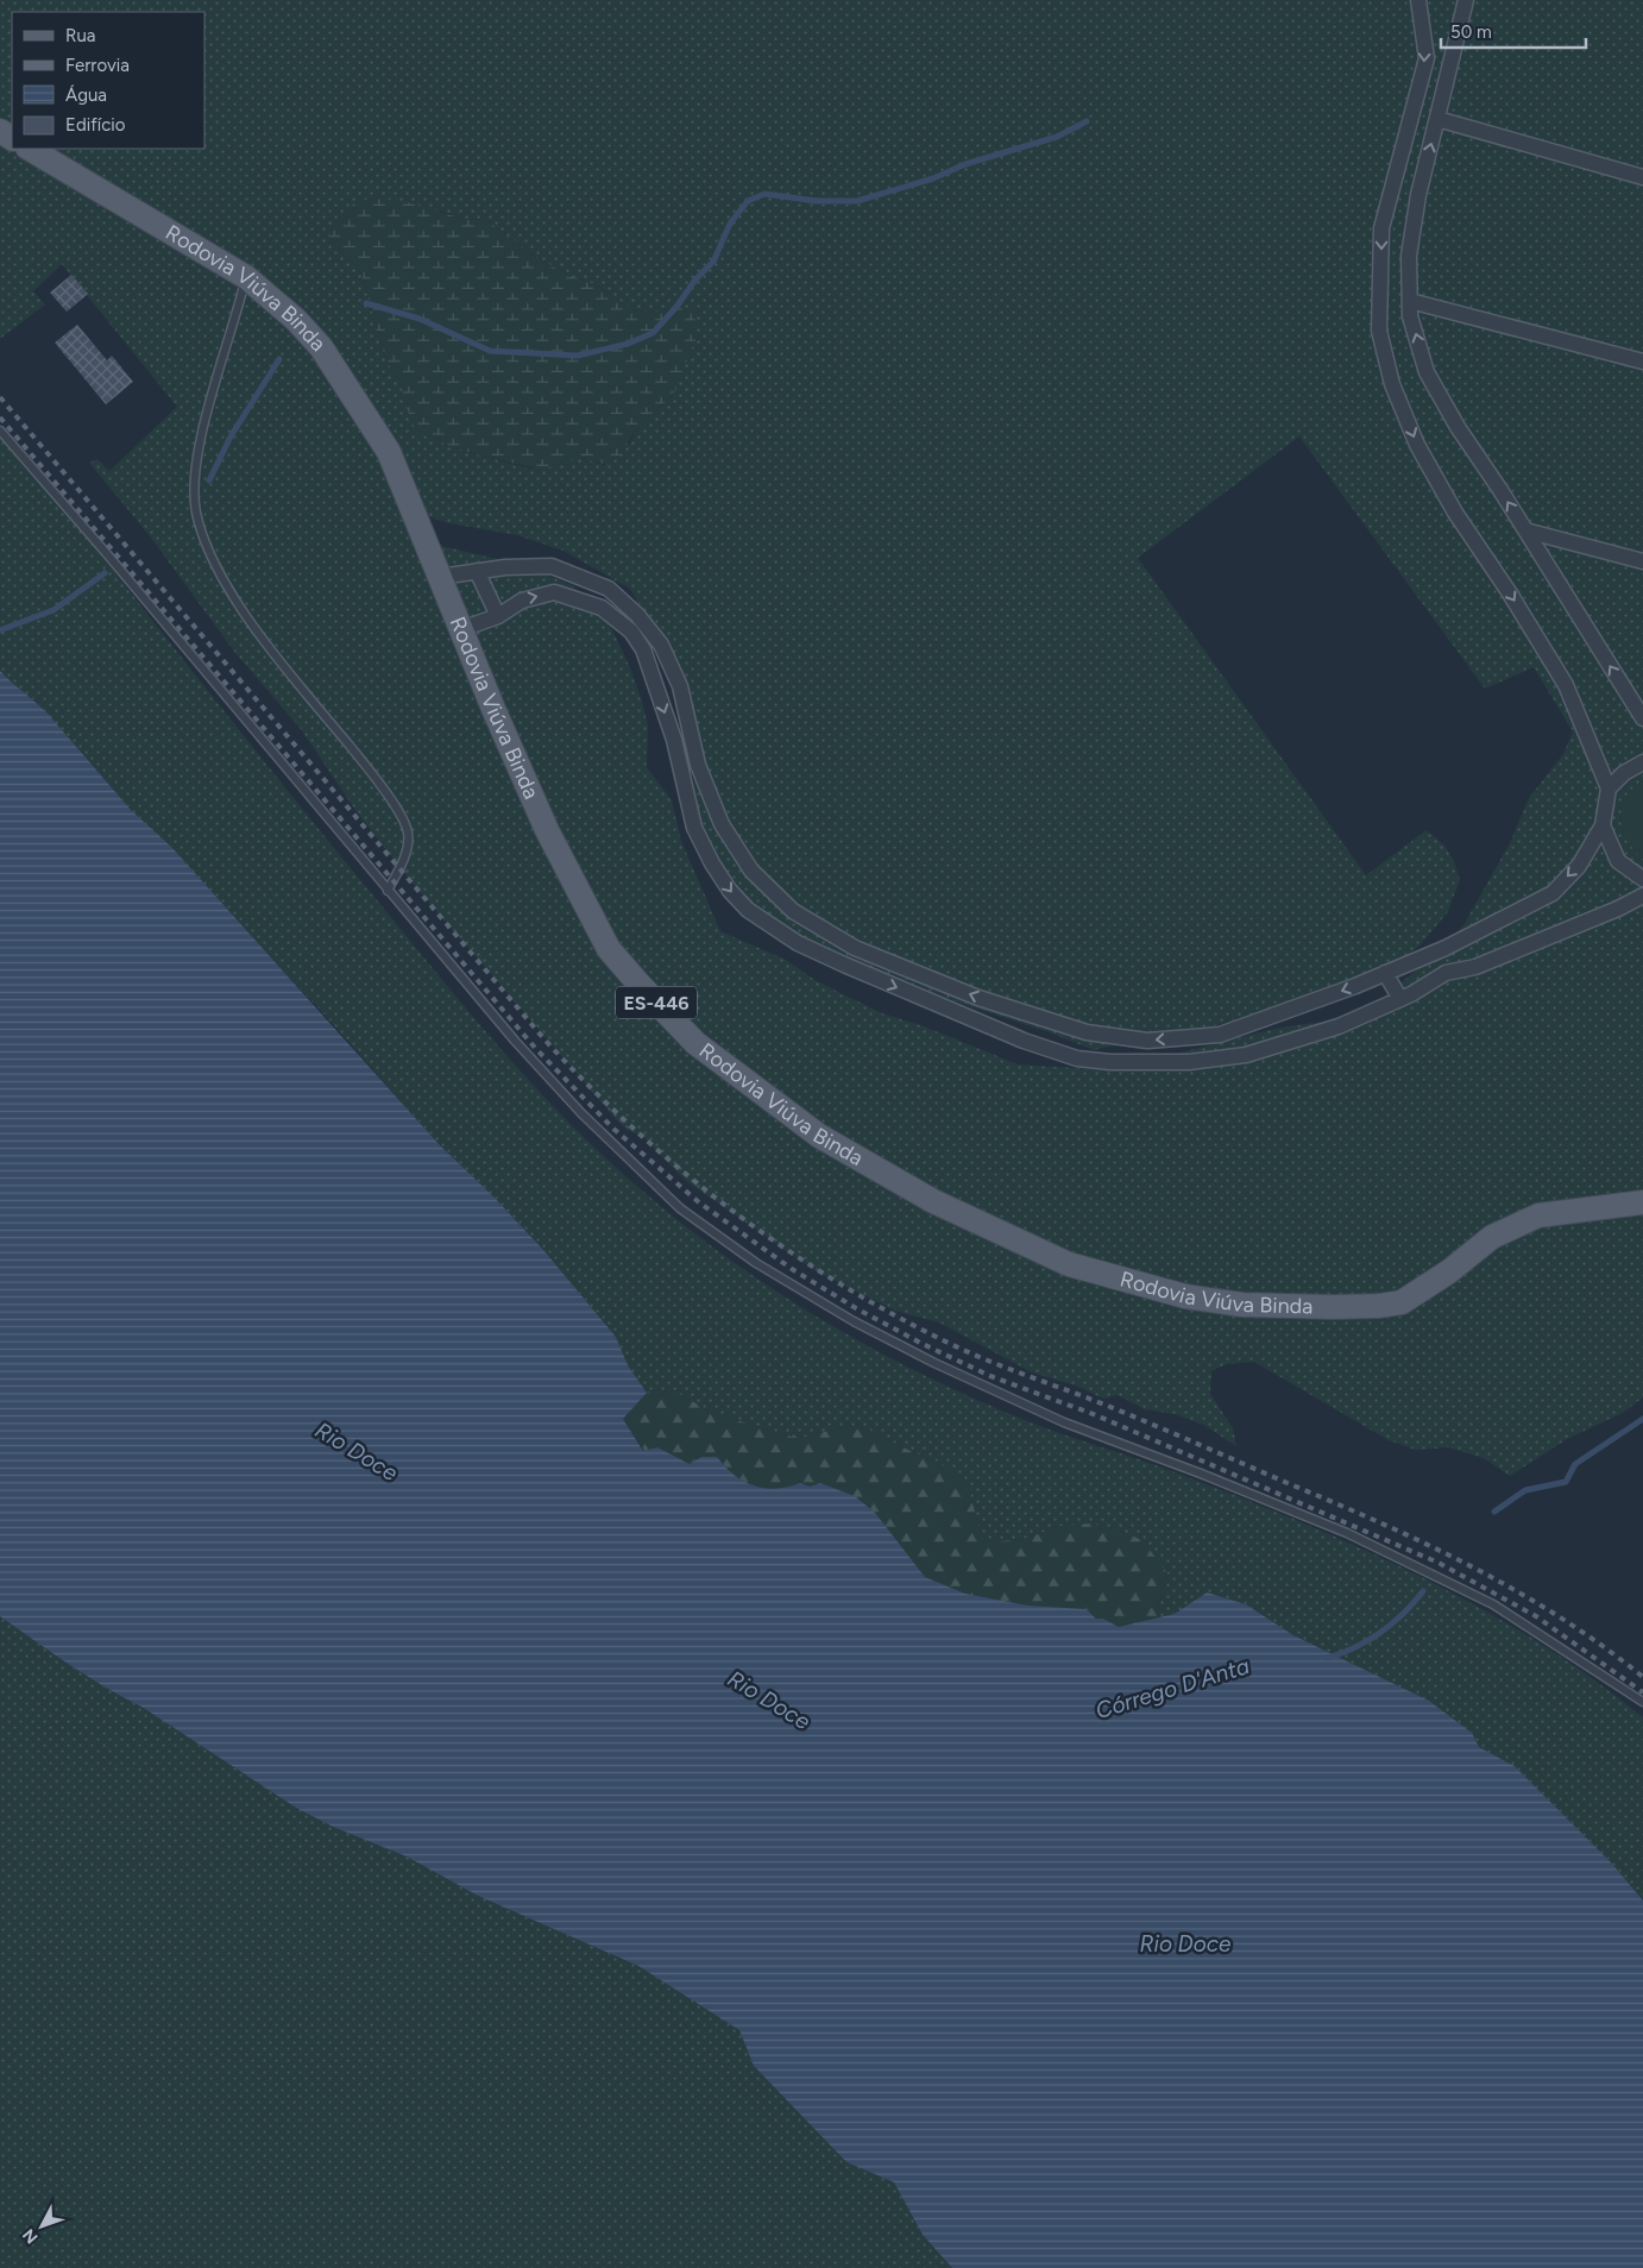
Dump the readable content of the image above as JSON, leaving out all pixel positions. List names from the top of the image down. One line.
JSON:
{"streets":{"main road":["Rodovia Viúva Binda","ES-446"]},"water":["Rio Doce","Córrego D'Anta"],"legend":["Rua","Ferrovia","Água","Edifício"],"scale_bar":"50 m","north":"bottom left"}
